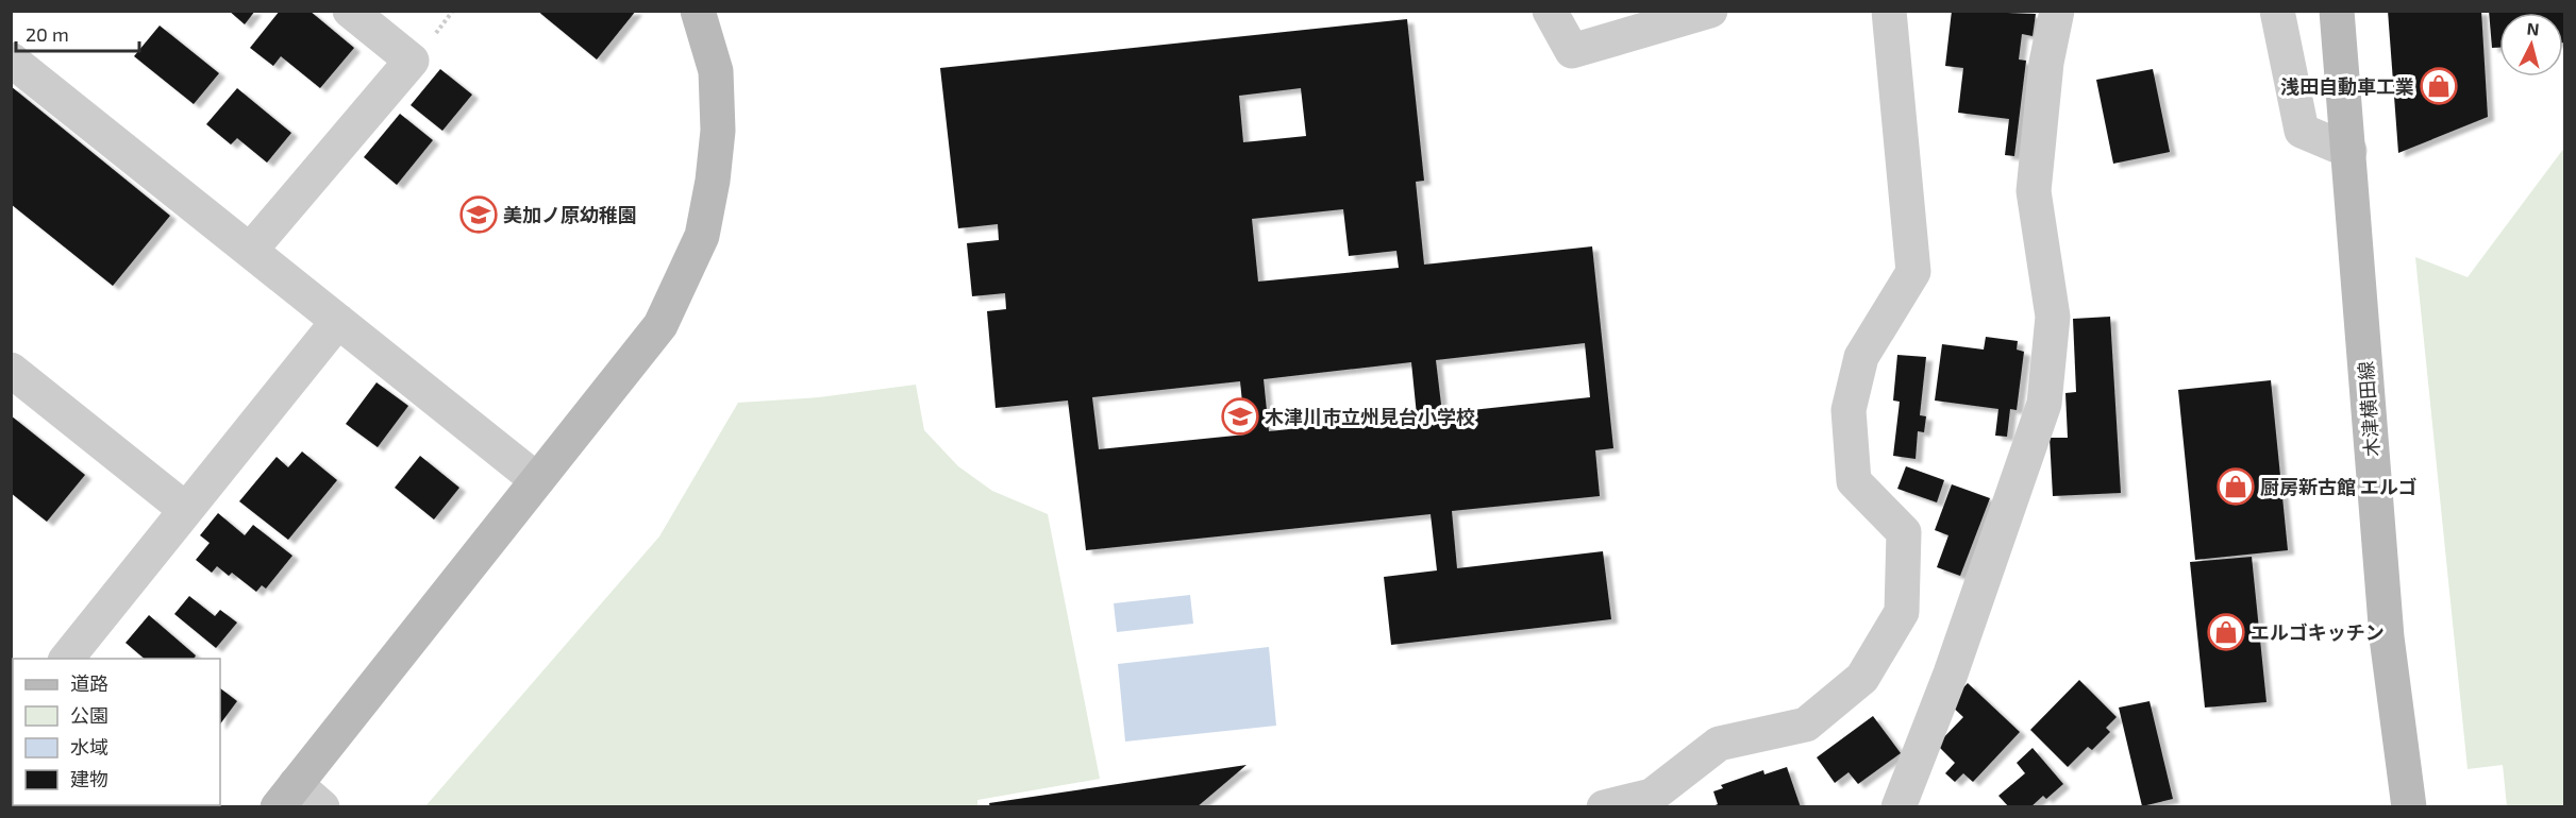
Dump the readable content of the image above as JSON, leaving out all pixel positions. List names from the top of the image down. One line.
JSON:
{"streets":{"street":["木津横田線"]},"places":{"shop":["浅田自動車工業","厨房新古館 エルゴ","エルゴキッチン"],"school or university":["美加ノ原幼稚園","木津川市立州見台小学校"]},"legend":["道路","公園","水域","建物"],"scale_bar":"20 m","north":"top"}
